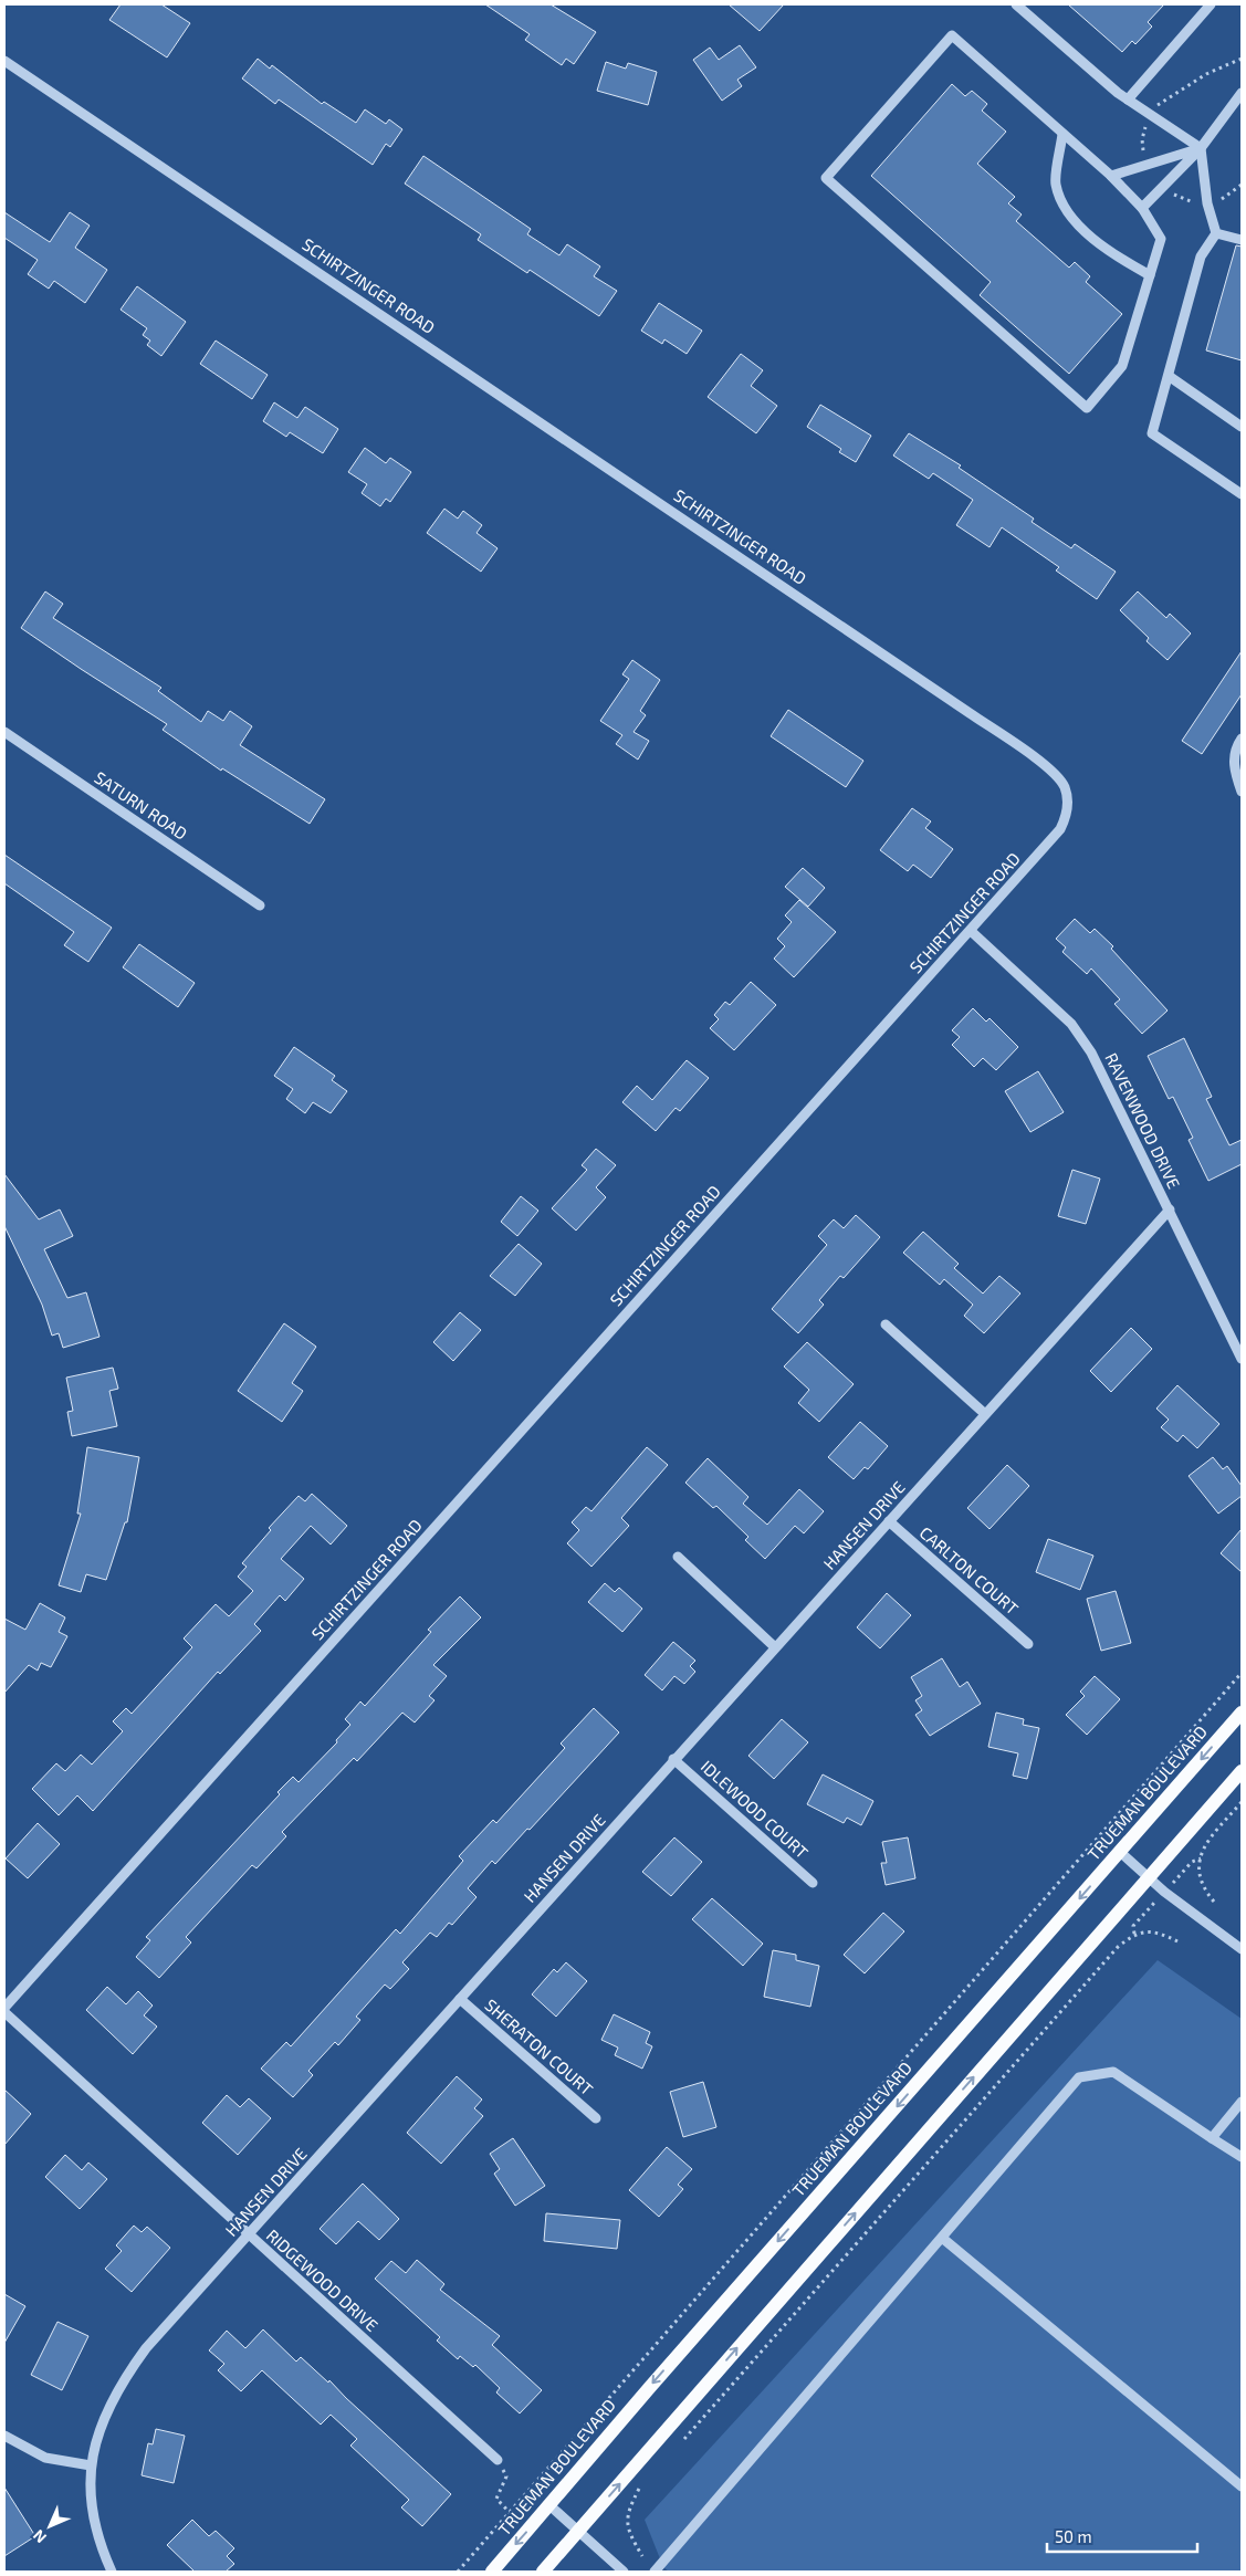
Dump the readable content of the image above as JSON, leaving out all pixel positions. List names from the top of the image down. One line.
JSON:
{"streets":{"main road":["TRUEMAN BOULEVARD"],"street":["SCHIRTZINGER ROAD","SATURN ROAD","RAVENWOOD DRIVE","HANSEN DRIVE","CARLTON COURT","IDLEWOOD COURT","SHERATON COURT","RIDGEWOOD DRIVE"]},"crossings":[["SCHIRTZINGER ROAD","RAVENWOOD DRIVE"],["SCHIRTZINGER ROAD","RIDGEWOOD DRIVE"],["RAVENWOOD DRIVE","HANSEN DRIVE"],["HANSEN DRIVE","CARLTON COURT"],["HANSEN DRIVE","IDLEWOOD COURT"],["HANSEN DRIVE","SHERATON COURT"],["HANSEN DRIVE","RIDGEWOOD DRIVE"]],"scale_bar":"50 m","north":"bottom left"}
